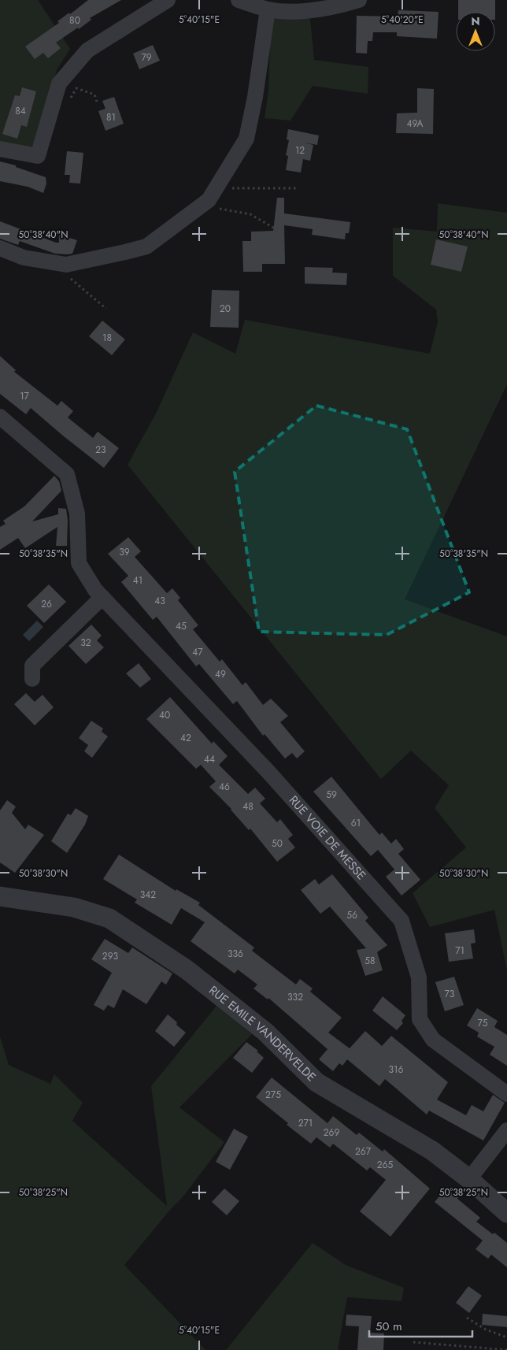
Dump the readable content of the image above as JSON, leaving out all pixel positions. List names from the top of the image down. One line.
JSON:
{"streets":{"street":["RUE VOIE DE MESSE","RUE EMILE VANDERVELDE"]},"house_numbers":["80","79","84","81","49A","12","20","18","17","23","39","41","43","26","45","32","47","49","40","42","44","46","59","48","61","50","342","56","71","336","293","58","73","332","75","316","275","271","269","267","265"],"scale_bar":"50 m","north":"top","coordinates":["5°40'15\"E","5°40'20\"E","50°38'40\"N","50°38'35\"N","50°38'30\"N","50°38'25\"N"]}
